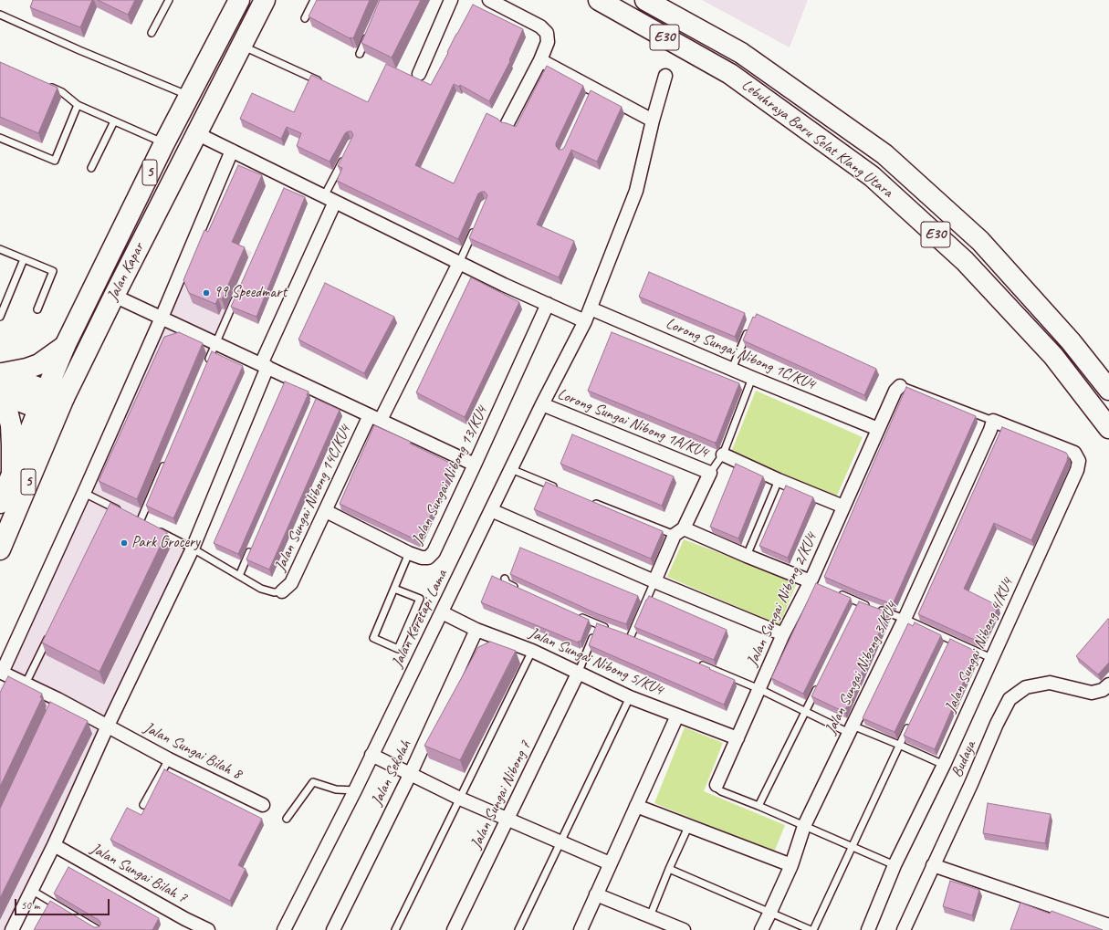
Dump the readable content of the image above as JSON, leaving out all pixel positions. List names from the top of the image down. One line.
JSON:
{"streets":{"highway":["E30","Lebuhraya Baru Selat Klang Utara","5","Jalan Kapar"],"street":["Lorong Sungai Nibong 1C/KU4","Lorong Sungai Nibong 1A/KU4","Jalan Sungai Nibong 13/KU4","Jalan Sungai Nibong 14C/KU4","Jalan Sungai Nibong 2/KU4","Jalan Keretapi Lama","Jalan Sungai Nibong 4/KU4","Jalan Sungai Nibong 5/KU4","Jalan Sungai Nibong 3/KU4","Jalan Sungai Bilah 8","Budaya","Jalan Sekolah","Jalan Sungai Nibong 7","Jalan Sungai Bilah 7"]},"crossings":[["Lorong Sungai Nibong 1C/KU4","Jalan Sungai Nibong 2/KU4"],["Lorong Sungai Nibong 1C/KU4","Jalan Keretapi Lama"],["Lorong Sungai Nibong 1A/KU4","Jalan Keretapi Lama"],["Jalan Sungai Nibong 13/KU4","Jalan Sungai Nibong 14C/KU4"],["Jalan Sungai Nibong 2/KU4","Jalan Sungai Nibong 5/KU4"],["Jalan Keretapi Lama","Jalan Sungai Nibong 5/KU4"],["Jalan Sungai Nibong 4/KU4","Jalan Sungai Nibong 3/KU4"],["Jalan Sungai Nibong 5/KU4","Jalan Sekolah"],["Jalan Sungai Nibong 5/KU4","Jalan Sungai Nibong 7"]],"places":["99 Speedmart","Park Grocery"],"scale_bar":"50 m"}
